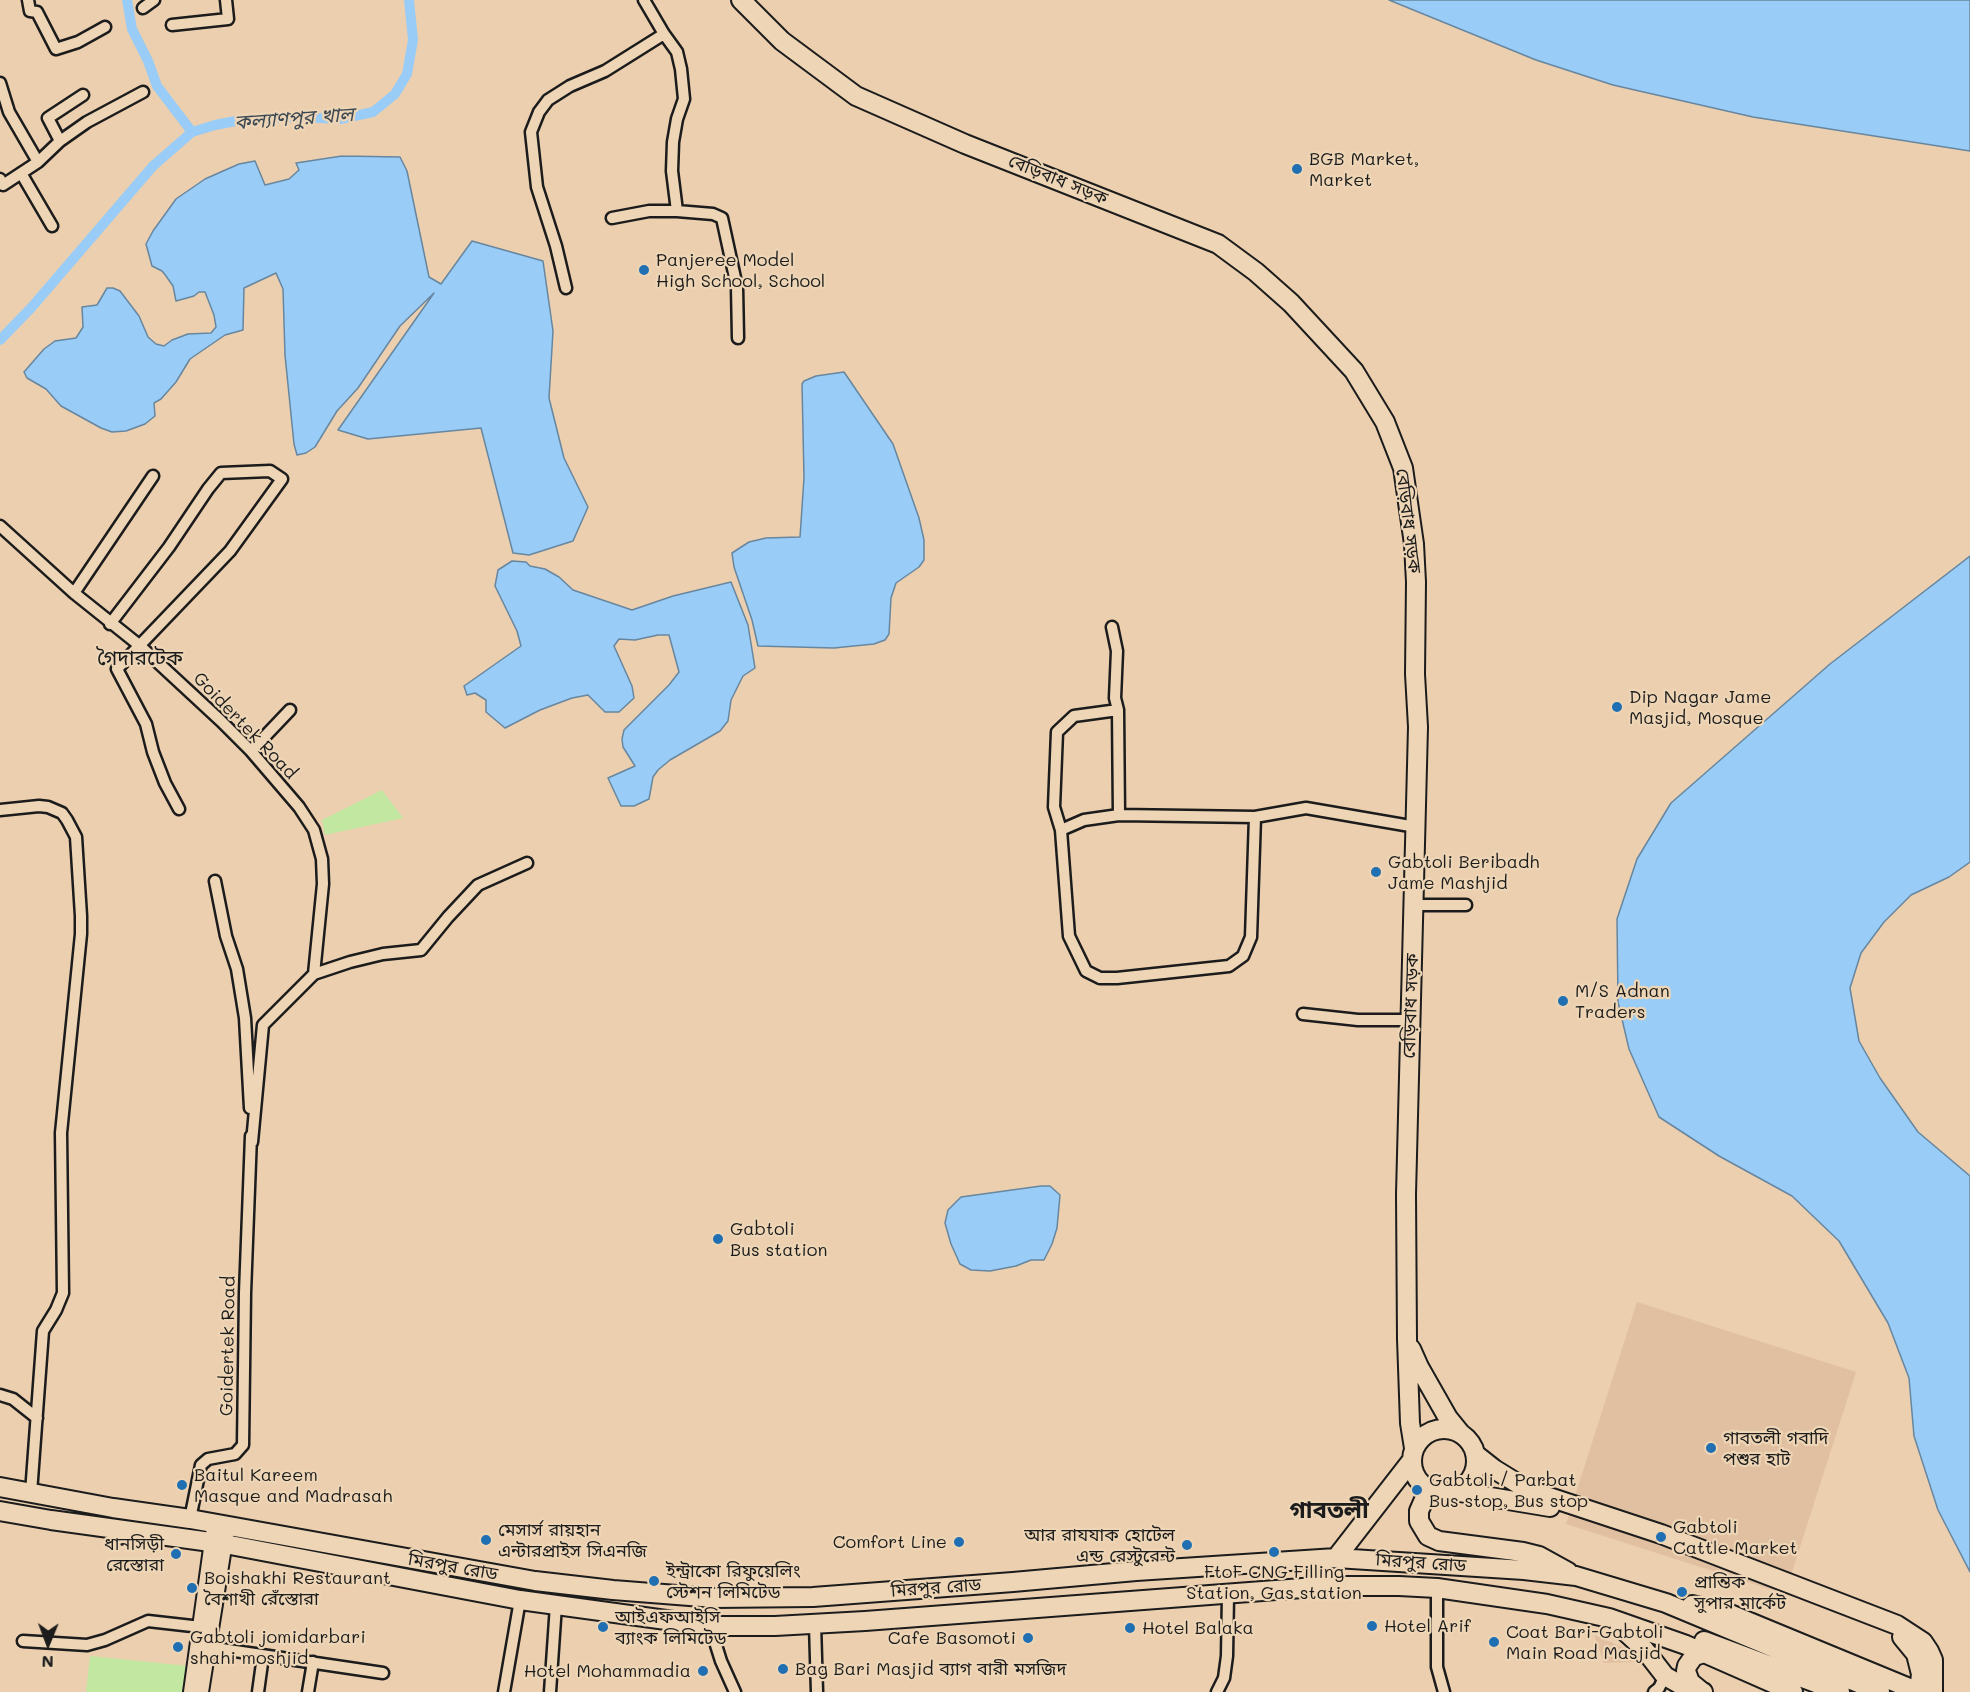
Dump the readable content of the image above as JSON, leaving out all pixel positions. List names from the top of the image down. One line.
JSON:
{"streets":{"highway":["বেড়িবাধ সড়ক","মিরপুর রোড"],"street":["Goidertek Road"]},"crossings":[["Goidertek Road","মিরপুর রোড"]],"districts":["গৈদারটেক","গাবতলী"],"water":["কল্যাণপুর খাল"],"places":["BGB Market, Market","Panjeree Model High School, School","Dip Nagar Jame Masjid, Mosque","Gabtoli Beribadh Jame Mashjid","M/S Adnan Traders","Gabtoli Bus station","গাবতলী গবাদি পশুর হাট","Baitul Kareem Masque and Madrasah","Gabtoli / Parbat Bus stop, Bus stop","Gabtoli Cattle Market","মেসার্স রায়হান এন্টারপ্রাইস সিএনজি","Comfort Line","আর রাযযাক হোটেল এন্ড রেস্টুরেন্ট","FtoF CNG Filling Station, Gas station","ধানসিড়ী রেস্তোরা","ইন্ট্রাকো রিফুয়েলিং স্টেশন লিমিটেড","Boishakhi Restaurant বৈশাখী রেঁস্তোরা","প্রান্তিক সুপার মার্কেট","Hotel Arif","আইএফআইসি ব্যাংক লিমিটেড","Hotel Balaka","Cafe Basomoti","Coat Bari-Gabtoli Main Road Masjid","Gabtoli jomidarbari shahi moshjid","Bag Bari Masjid ব্যাগ বারী মসজিদ","Hotel Mohammadia"],"north":"bottom"}
